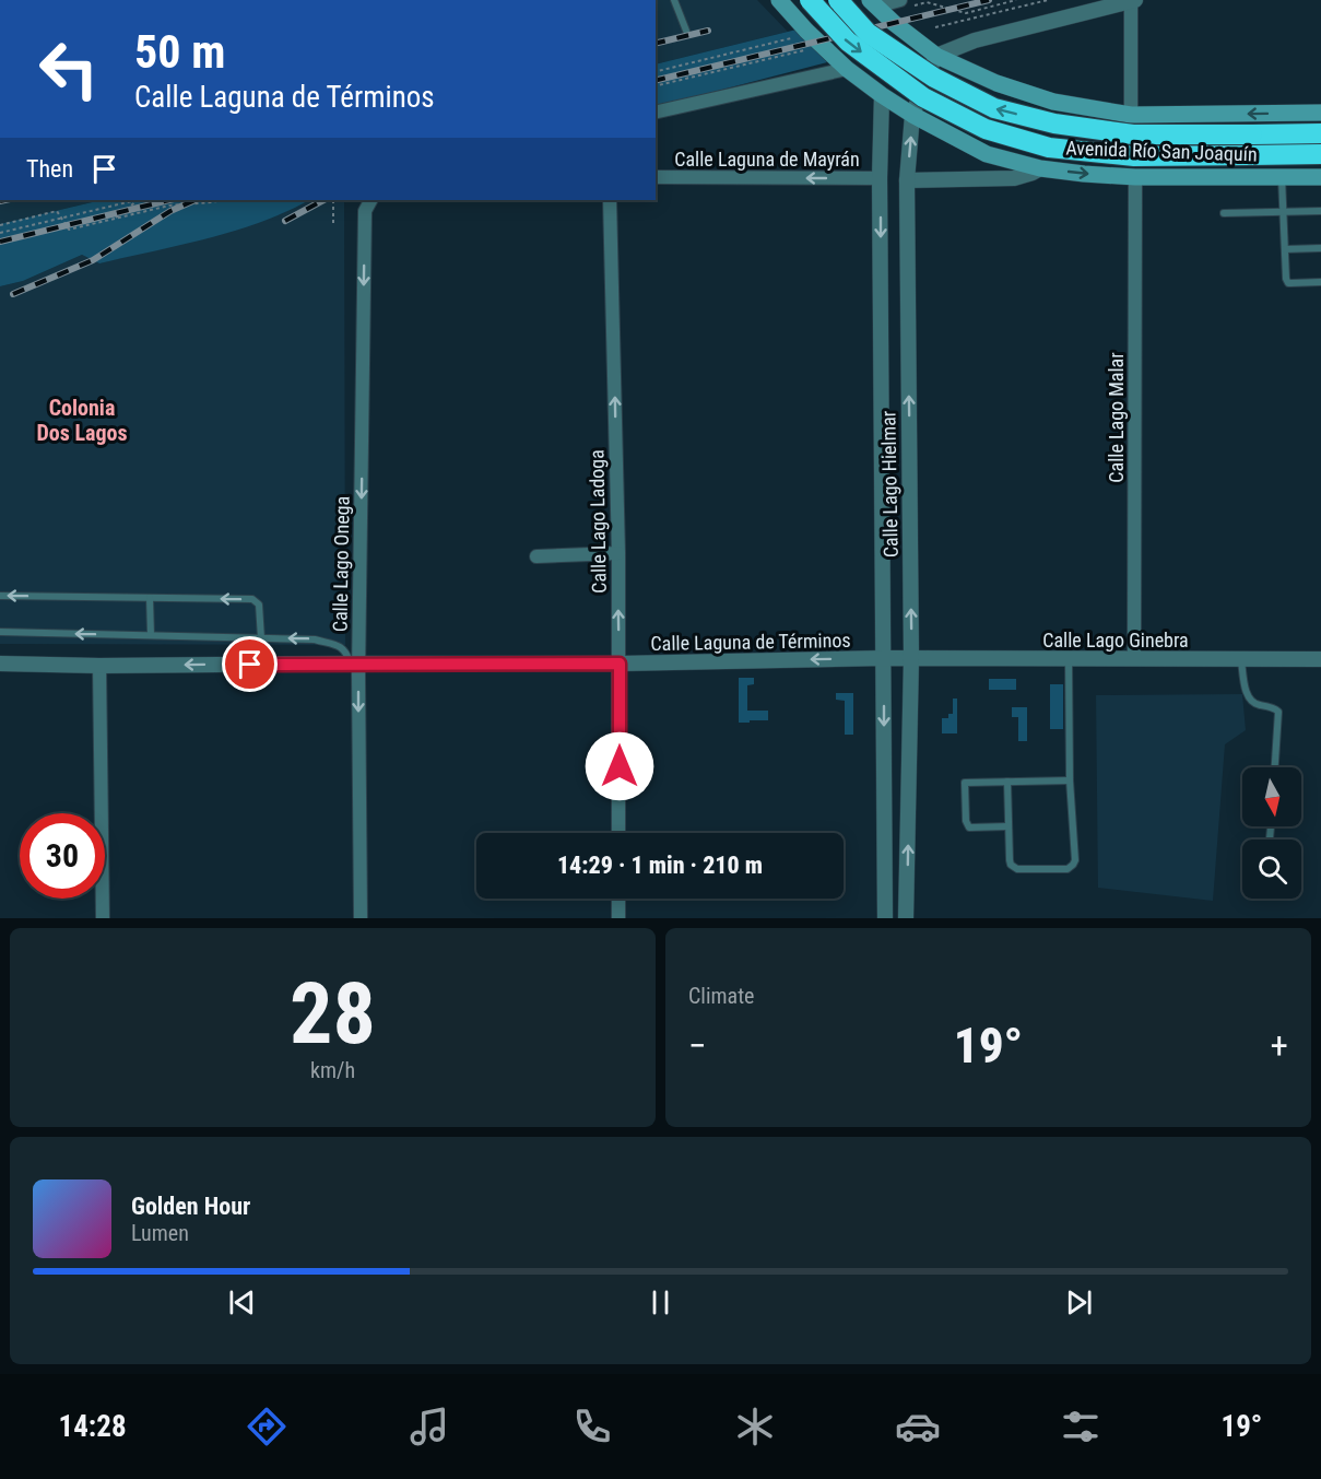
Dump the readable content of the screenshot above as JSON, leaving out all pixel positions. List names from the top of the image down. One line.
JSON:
{"streets":{"highway":["Avenida Río San Joaquín"],"street":["Calle Laguna de Mayrán","Calle Lago Malar","Calle Lago Hielmar","Calle Lago Ladoga","Calle Lago Onega","Calle Lago Ginebra","Calle Laguna de Términos"]},"crossings":[["Avenida Río San Joaquín","Calle Lago Malar"],["Avenida Río San Joaquín","Calle Lago Hielmar"],["Calle Laguna de Mayrán","Calle Lago Hielmar"],["Calle Lago Malar","Calle Lago Ginebra"],["Calle Lago Hielmar","Calle Lago Ginebra"],["Calle Lago Hielmar","Calle Laguna de Términos"],["Calle Lago Ladoga","Calle Laguna de Términos"],["Calle Lago Onega","Calle Laguna de Términos"],["Calle Lago Ginebra","Calle Laguna de Términos"]],"one_way":["Calle Lago Ladoga","Calle Lago Onega","Calle Laguna de Términos"],"districts":["Colonia Dos Lagos"],"north":"bottom","page":{"turn":["50 m","Calle Laguna de Términos"],"then":"Then","limit":"30","trip":"14:29 · 1 min · 210 m","tile":[["28","km/h"],"Climate"],"heat":["−","19°","+"],"song":["Golden Hour","Lumen"],"tabs":["14:28","19°"]}}
